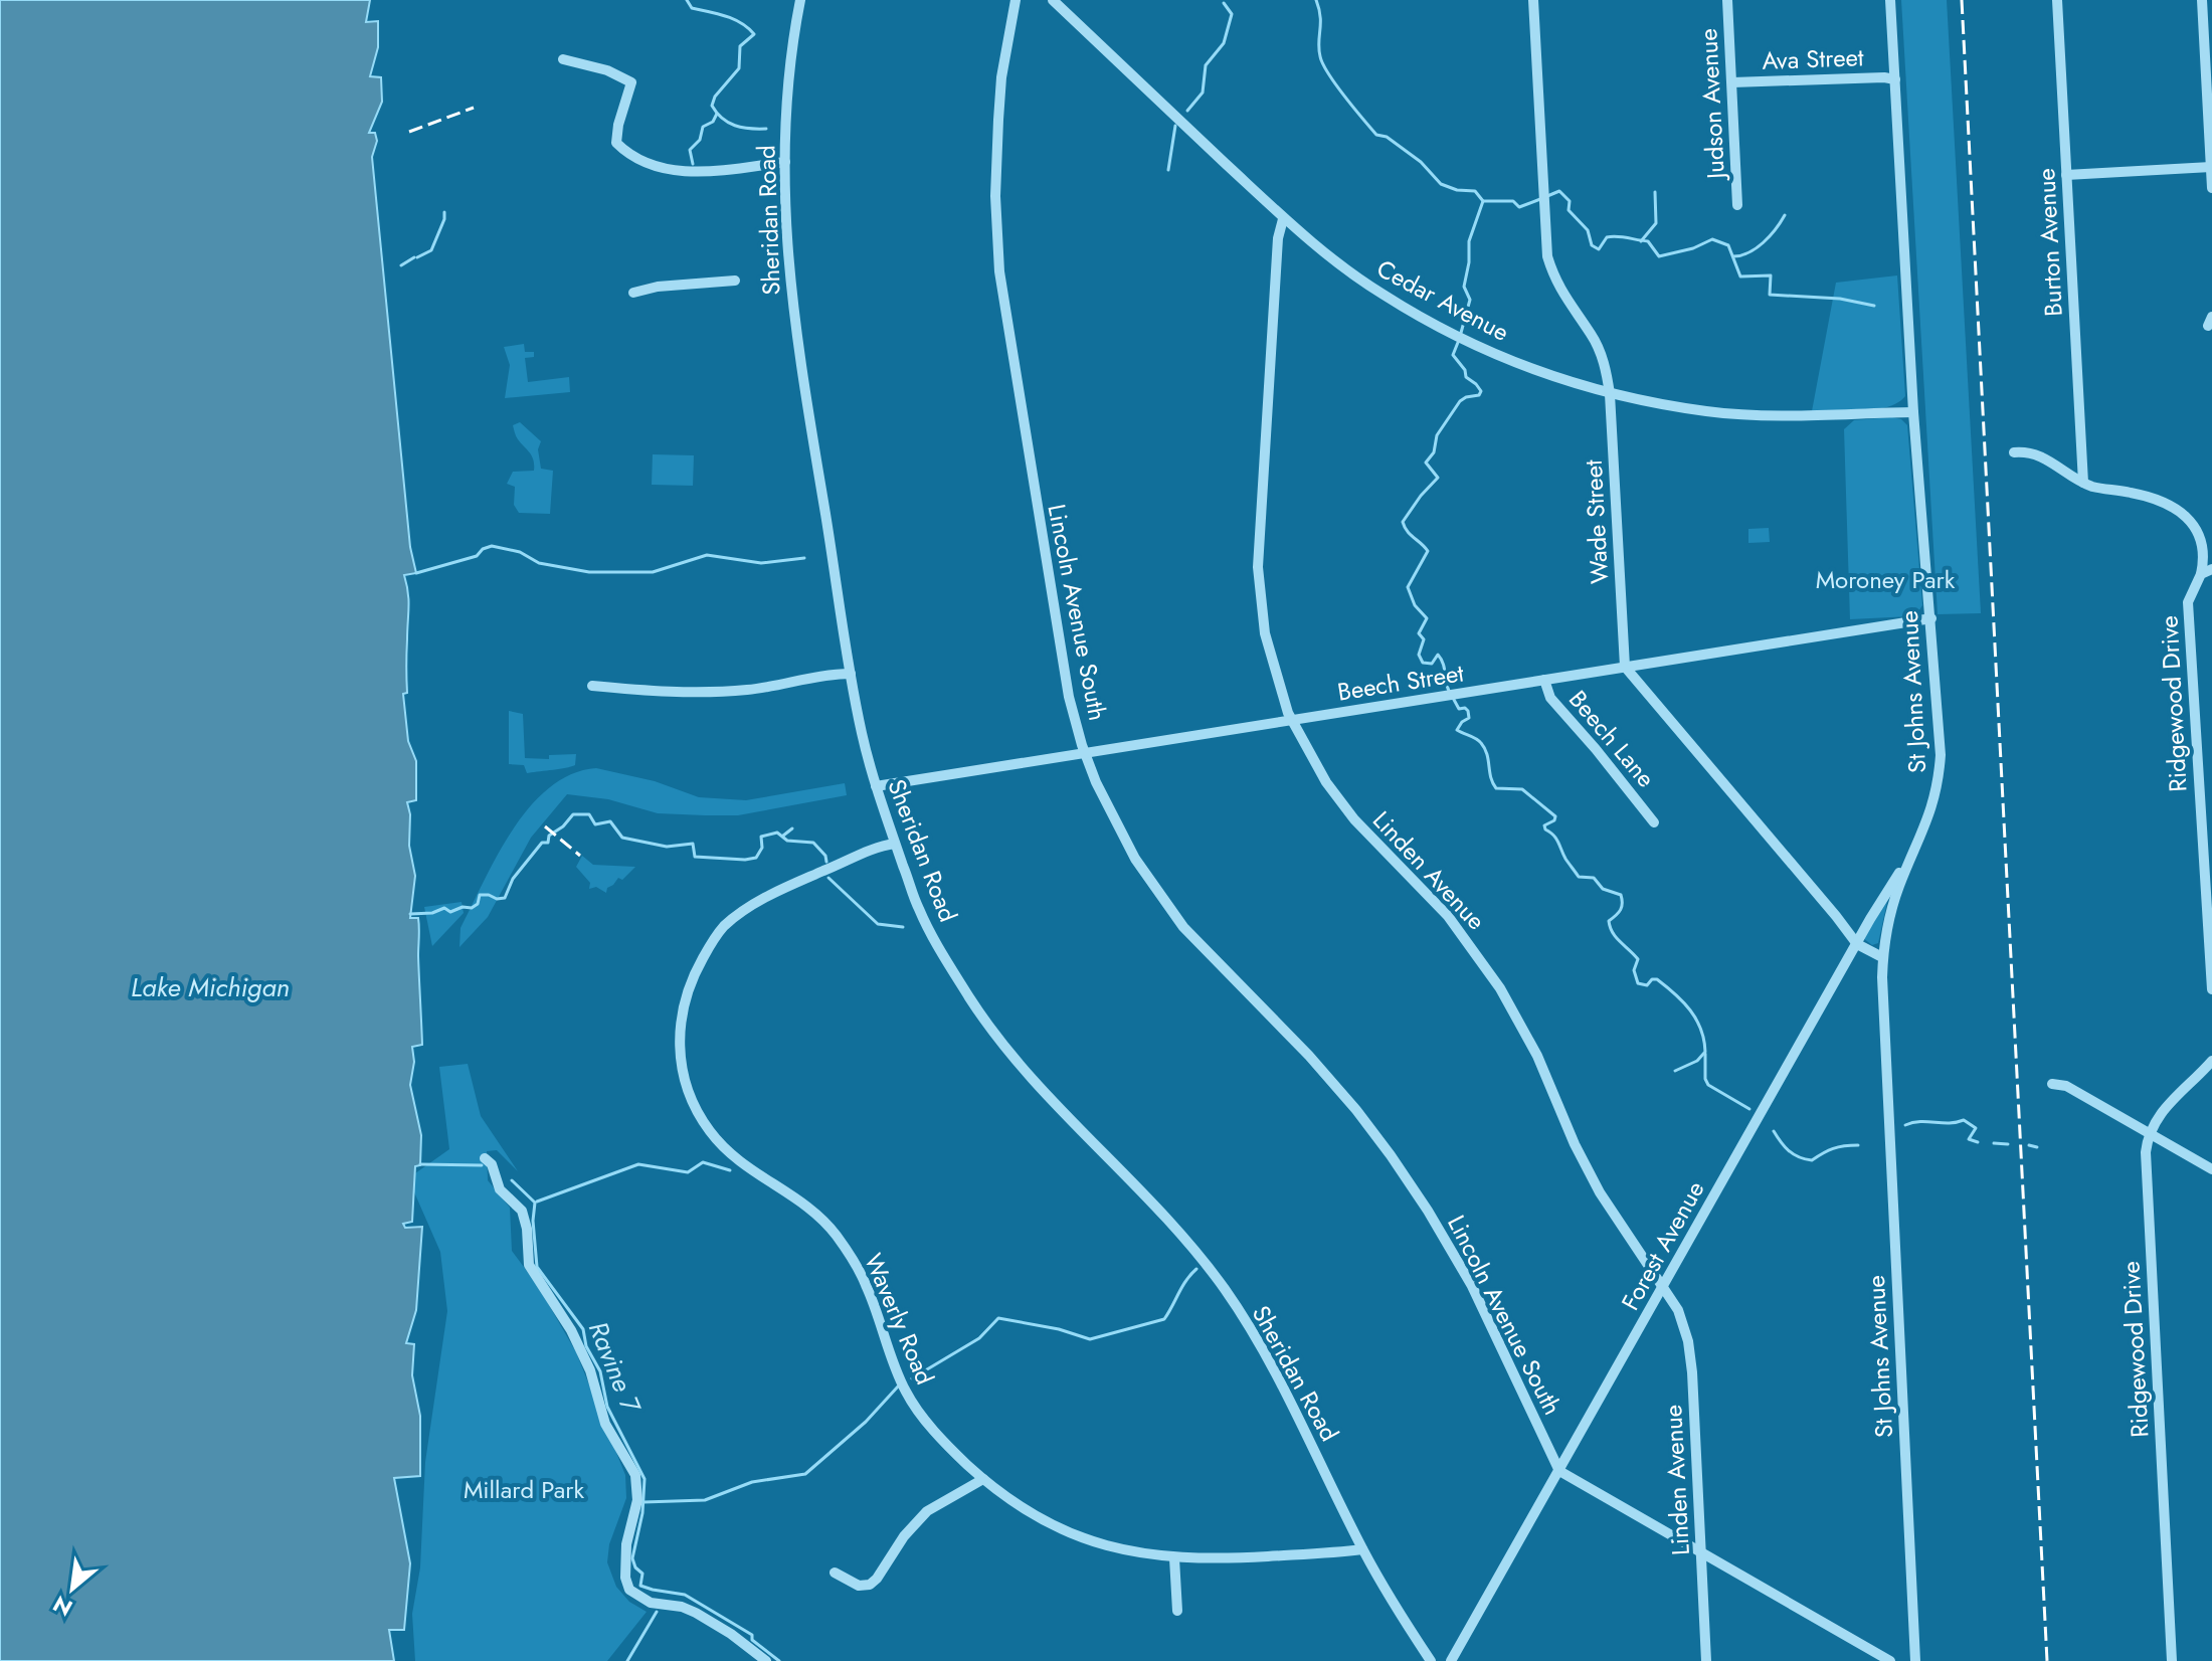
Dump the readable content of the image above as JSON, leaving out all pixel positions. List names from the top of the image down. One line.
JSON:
{"streets":{"street":["Ava Street","Judson Avenue","Sheridan Road","Burton Avenue","Cedar Avenue","Wade Street","Lincoln Avenue South","Beech Street","St Johns Avenue","Ridgewood Drive","Beech Lane","Linden Avenue","Forest Avenue","Waverly Road"]},"crossings":[["Ava Street","Judson Avenue"],["Ava Street","St Johns Avenue"],["Sheridan Road","Beech Street"],["Sheridan Road","Waverly Road"],["Cedar Avenue","Wade Street"],["Cedar Avenue","St Johns Avenue"],["Cedar Avenue","Linden Avenue"],["Wade Street","Beech Street"],["Lincoln Avenue South","Beech Street"],["Lincoln Avenue South","Forest Avenue"],["Beech Street","St Johns Avenue"],["Beech Street","Beech Lane"],["Beech Street","Linden Avenue"],["St Johns Avenue","Forest Avenue"],["Linden Avenue","Forest Avenue"]],"water":["Lake Michigan","Ravine 7"],"parks":["Moroney Park","Millard Park"],"north":"bottom left"}
